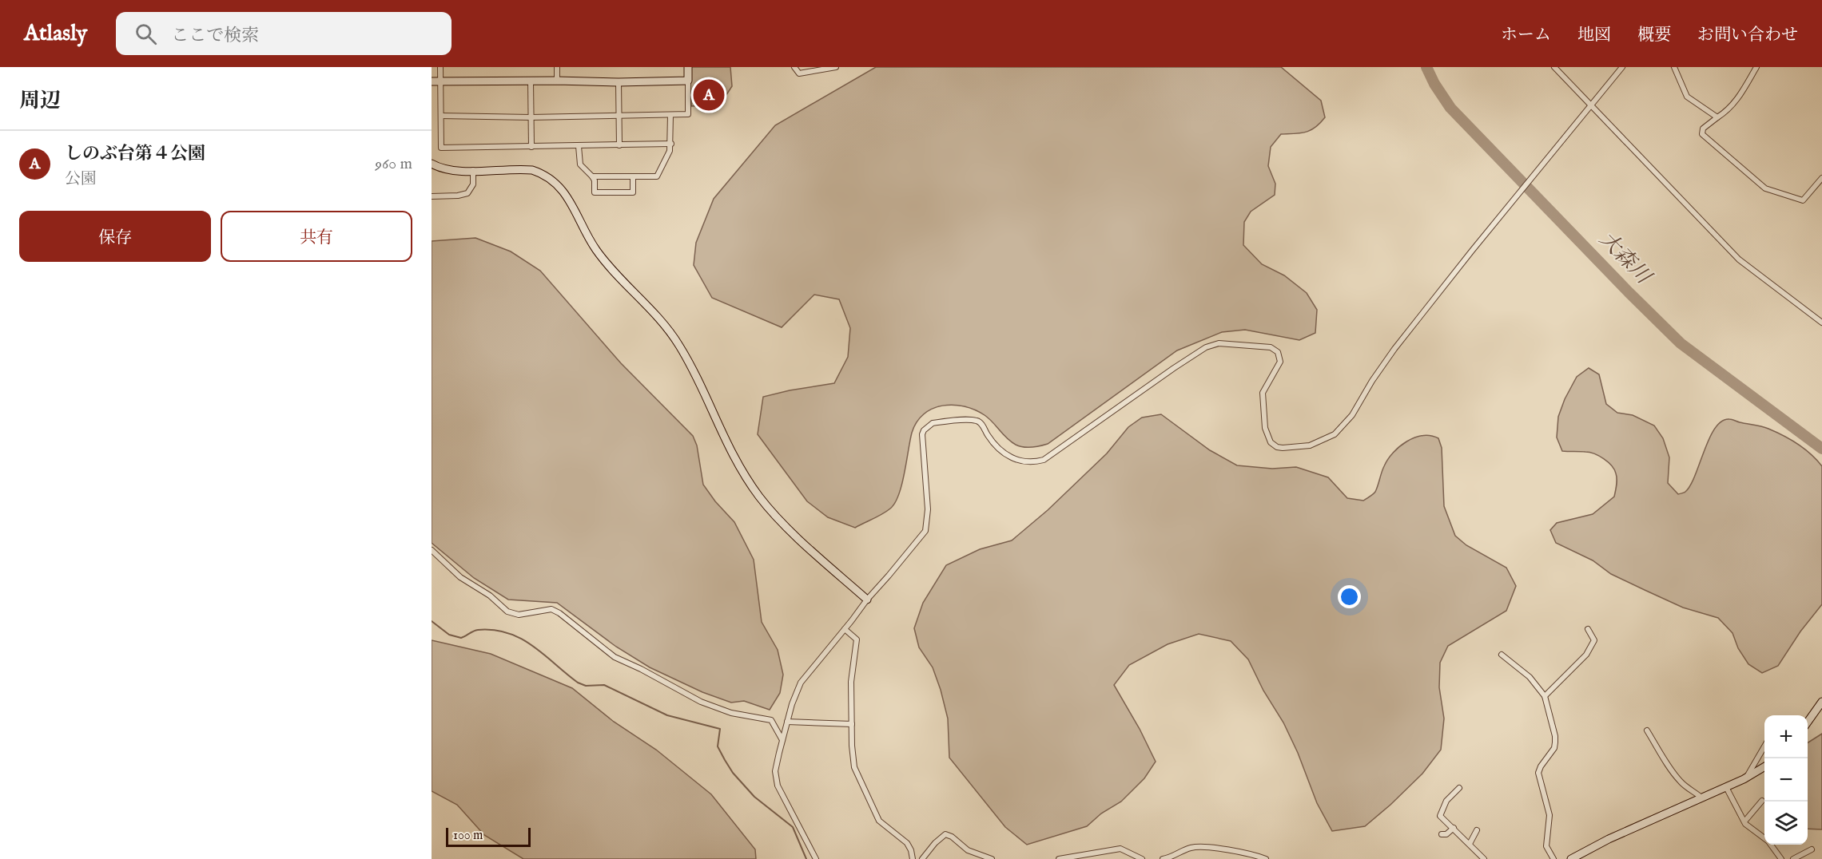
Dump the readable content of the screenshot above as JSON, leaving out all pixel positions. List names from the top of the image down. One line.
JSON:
{"water":["大森川"],"scale_bar":"100 m","page":{"header":"Atlasly","search":"ここで検索","nav":["ホーム","地図","概要","お問い合わせ"],"heading":"周辺","pins":"A","list":[{"mark":"A","name":"しのぶ台第４公園","note":"公園","value":"960 m"}],"buttons":["保存","共有"],"map_buttons":["+","−"],"scale":"100 m"}}
